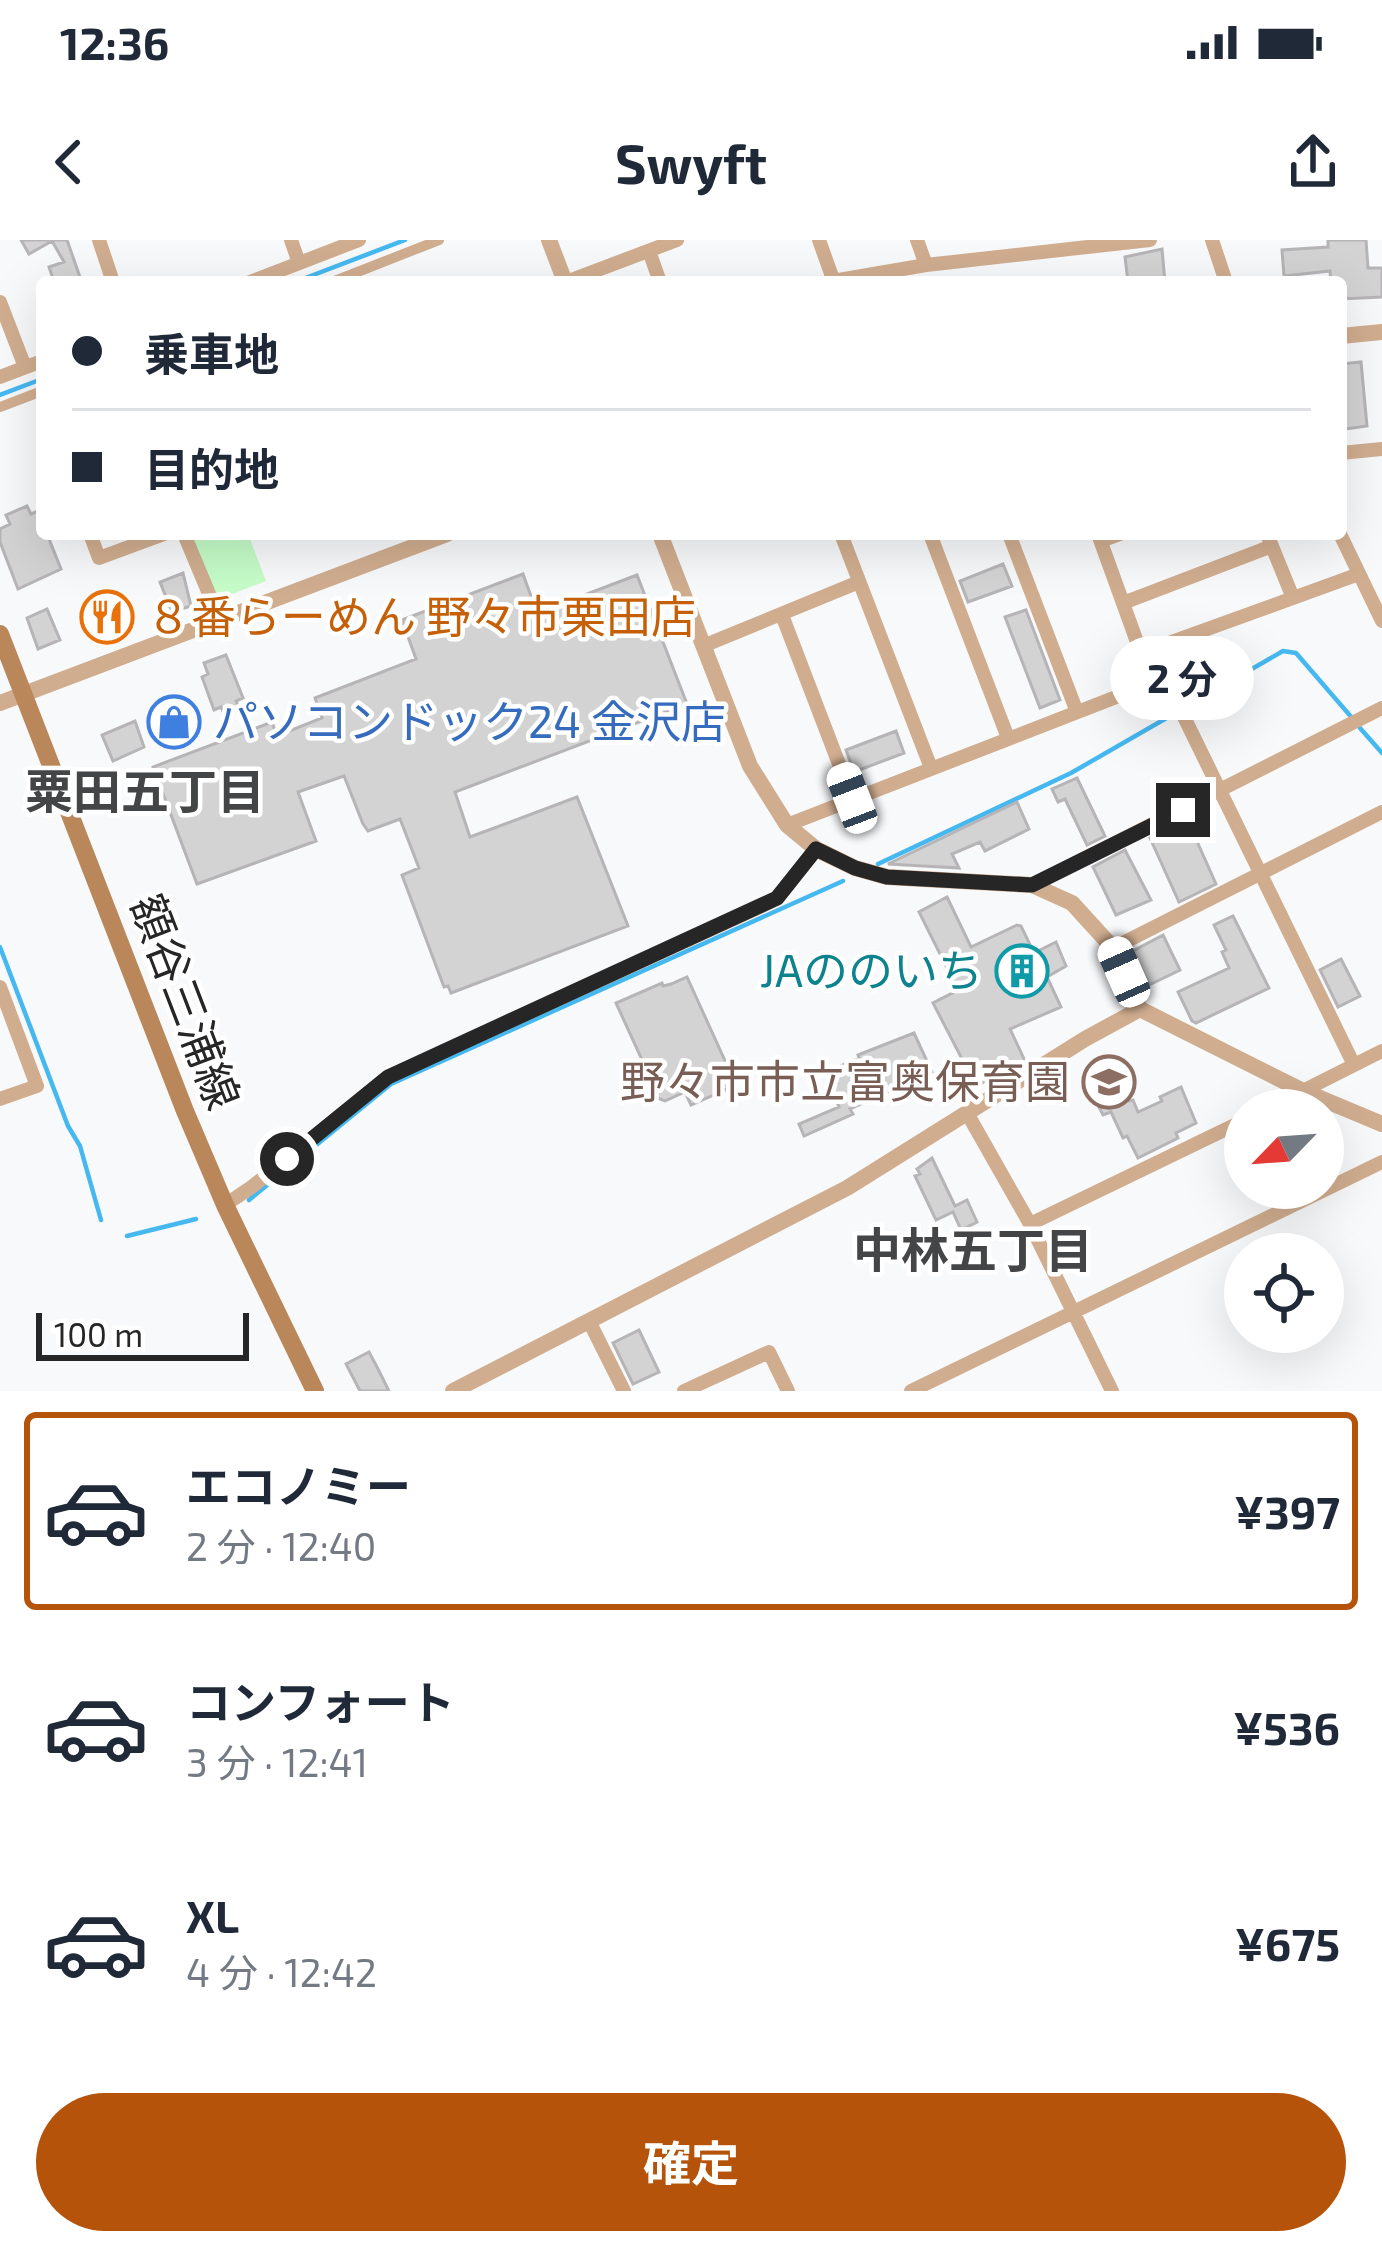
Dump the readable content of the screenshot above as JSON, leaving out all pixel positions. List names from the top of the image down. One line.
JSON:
{"streets":{"main road":["額谷三浦線"]},"districts":["粟田五丁目","中林五丁目"],"places":{"restaurant":["８番らーめん 野々市栗田店"],"shop":["パソコンドック24 金沢店"],"building":["JAののいち"],"school or university":["野々市市立富奥保育園"]},"scale_bar":"100 m","north":"bottom left","page":{"status":"12:36","header":"Swyft","banner":["乗車地","目的地"],"bubble":"2 分","scale":"100 m","list":[{"name":"エコノミー","note":"2 分 · 12:40","value":"¥397"},{"name":"コンフォート","note":"3 分 · 12:41","value":"¥536"},{"name":"XL","note":"4 分 · 12:42","value":"¥675"}],"buttons":"確定"}}
